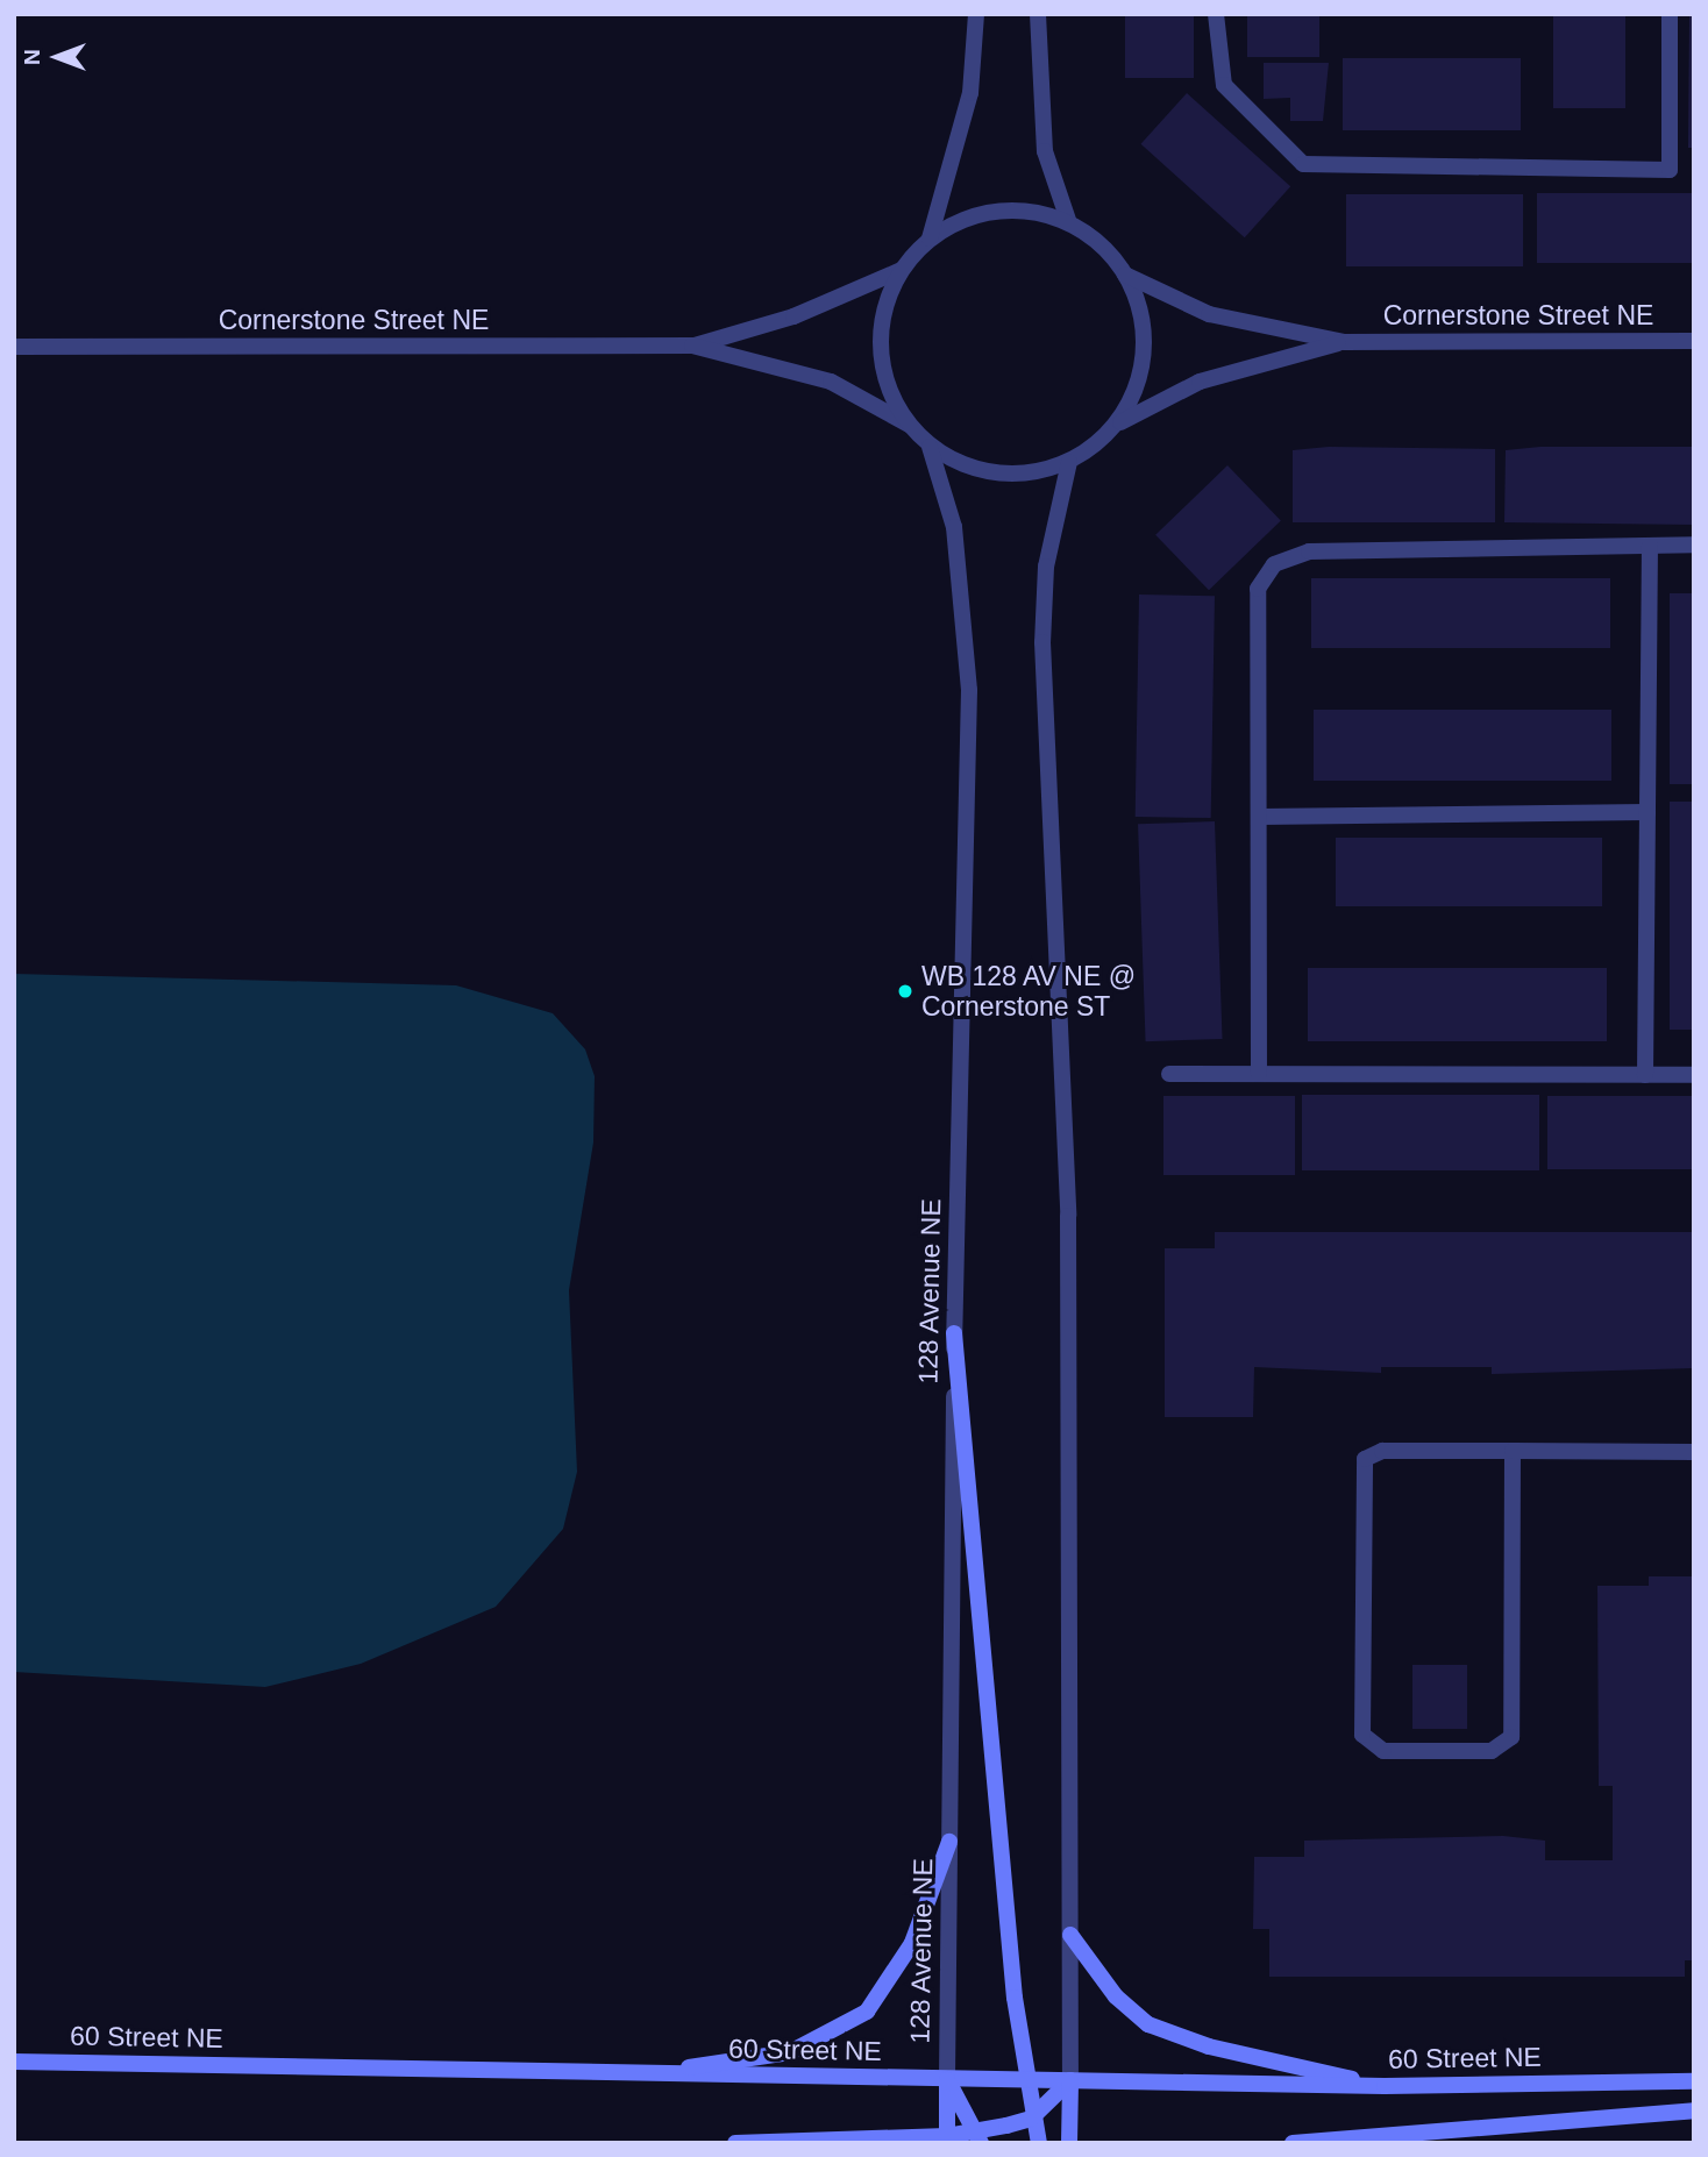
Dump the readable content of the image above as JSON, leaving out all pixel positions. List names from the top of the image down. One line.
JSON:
{"streets":{"main road":["128 Avenue NE","60 Street NE"],"street":["Cornerstone Street NE"]},"crossings":[["Cornerstone Street NE","128 Avenue NE"],["128 Avenue NE","60 Street NE"]],"places":["WB 128 AV NE @ Cornerstone ST"],"north":"left"}
